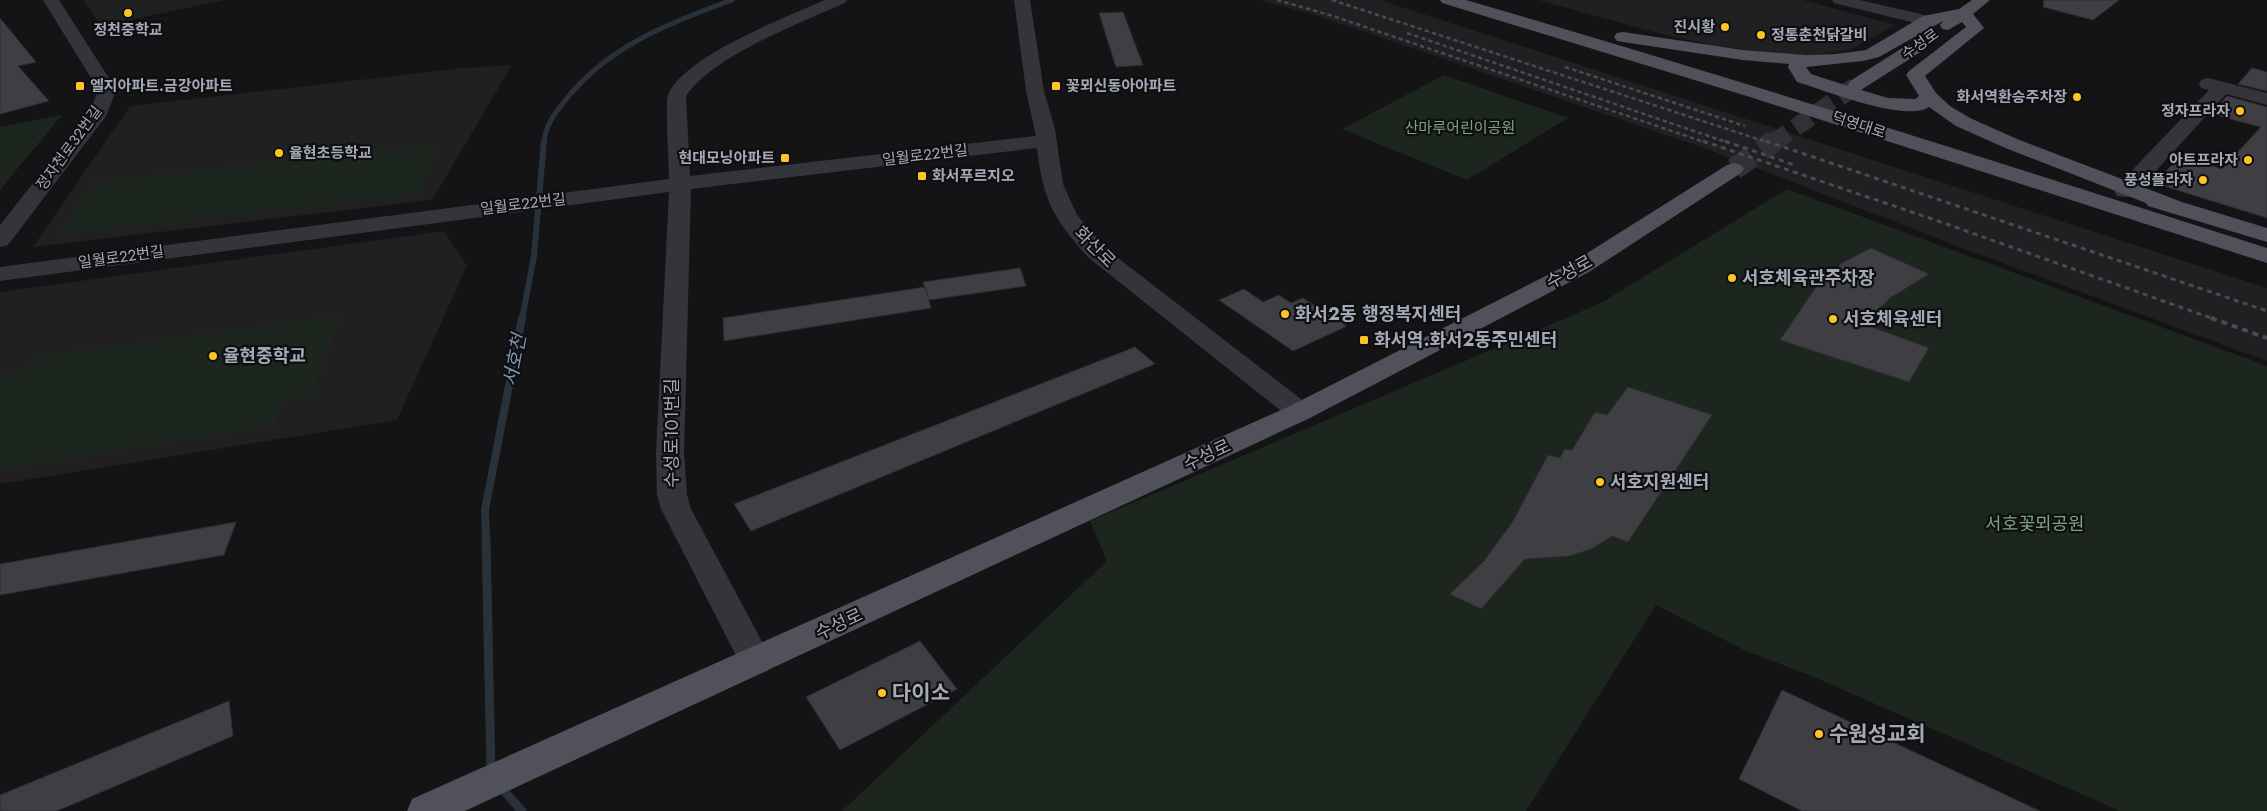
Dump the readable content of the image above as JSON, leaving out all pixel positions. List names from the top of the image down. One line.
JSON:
{"streets":{"main road":["수성로","덕영대로"],"street":["정자천로32번길","일월로22번길","화산로","수성로101번길"]},"crossings":[["수성로","화산로"],["수성로","수성로101번길"],["일월로22번길","화산로"],["일월로22번길","수성로101번길"]],"water":["서호천"],"parks":["산마루어린이공원","서호꽃뫼공원"],"places":{"other":["정천중학교","진시황","정통춘천닭갈비","화서역환승주차장","정자프라자","율현초등학교","아트프라자","풍성플라자","서호체육관주차장","화서2동 행정복지센터","서호체육센터","율현중학교","서호지원센터","다이소","수원성교회"],"transit":["엘지아파트.금강아파트","꽃뫼신동아아파트","현대모닝아파트","화서푸르지오","화서역.화서2동주민센터"]}}
